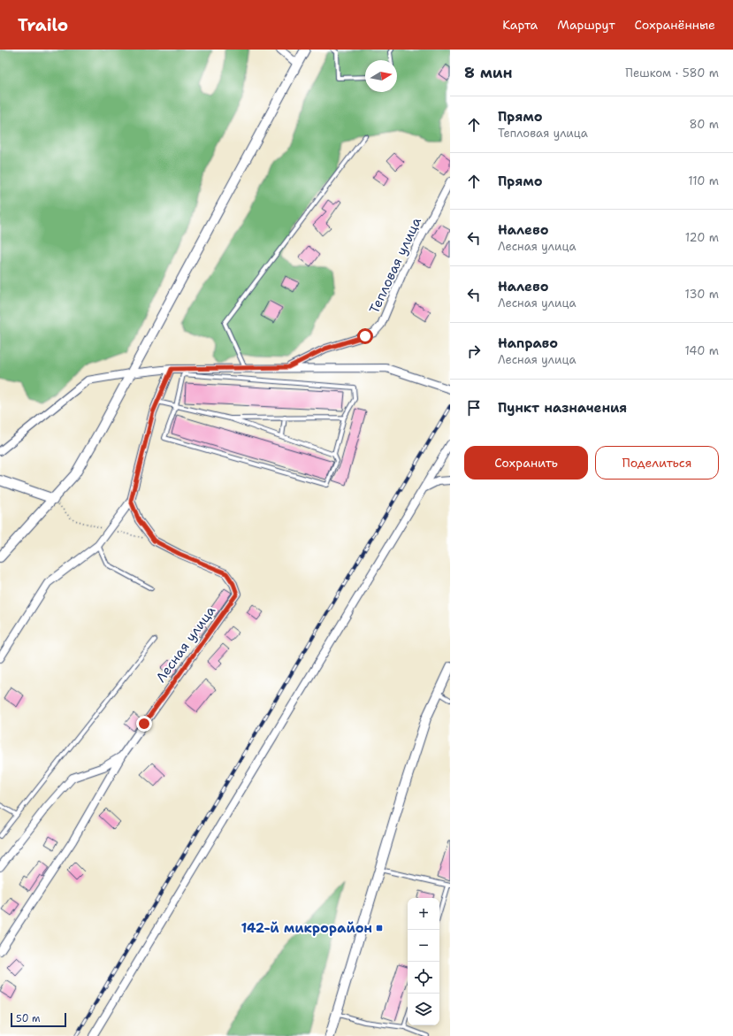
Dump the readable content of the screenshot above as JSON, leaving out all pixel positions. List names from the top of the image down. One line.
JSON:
{"streets":{"street":["Тепловая улица","Лесная улица"]},"places":{"transit":["142-й микрорайон"]},"scale_bar":"50 m","north":"right","page":{"header":"Trailo","nav":["Карта","Маршрут","Сохранённые"],"heading":["8 мин","Пешком · 580 m"],"list":[["Прямо","Тепловая улица","80 m"],["Прямо","110 m"],["Налево","Лесная улица","120 m"],["Налево","Лесная улица","130 m"],["Направо","Лесная улица","140 m"],"Пункт назначения"],"buttons":["Сохранить","Поделиться"],"map_buttons":["+","−"],"scale":"50 m"}}
